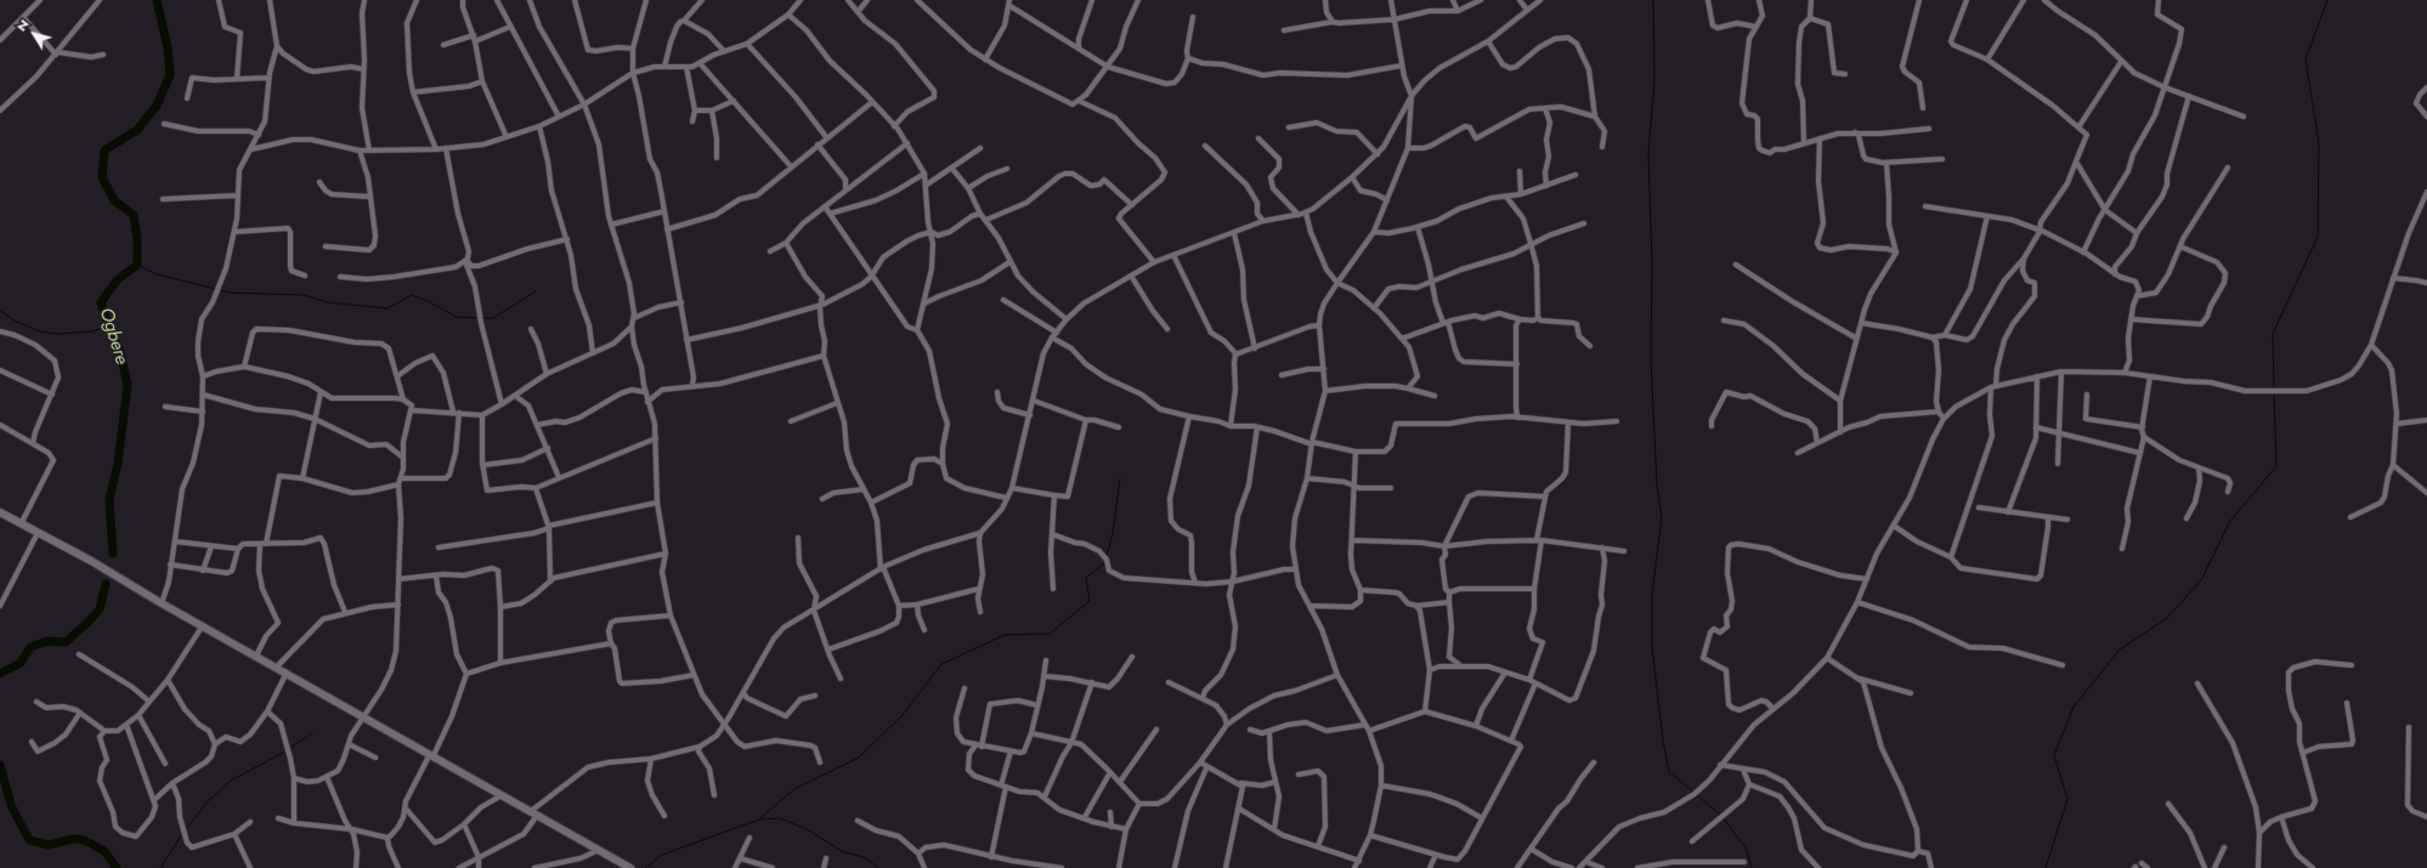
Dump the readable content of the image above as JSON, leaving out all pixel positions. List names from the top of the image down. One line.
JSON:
{"water":["Ogbere"],"north":"top left"}
